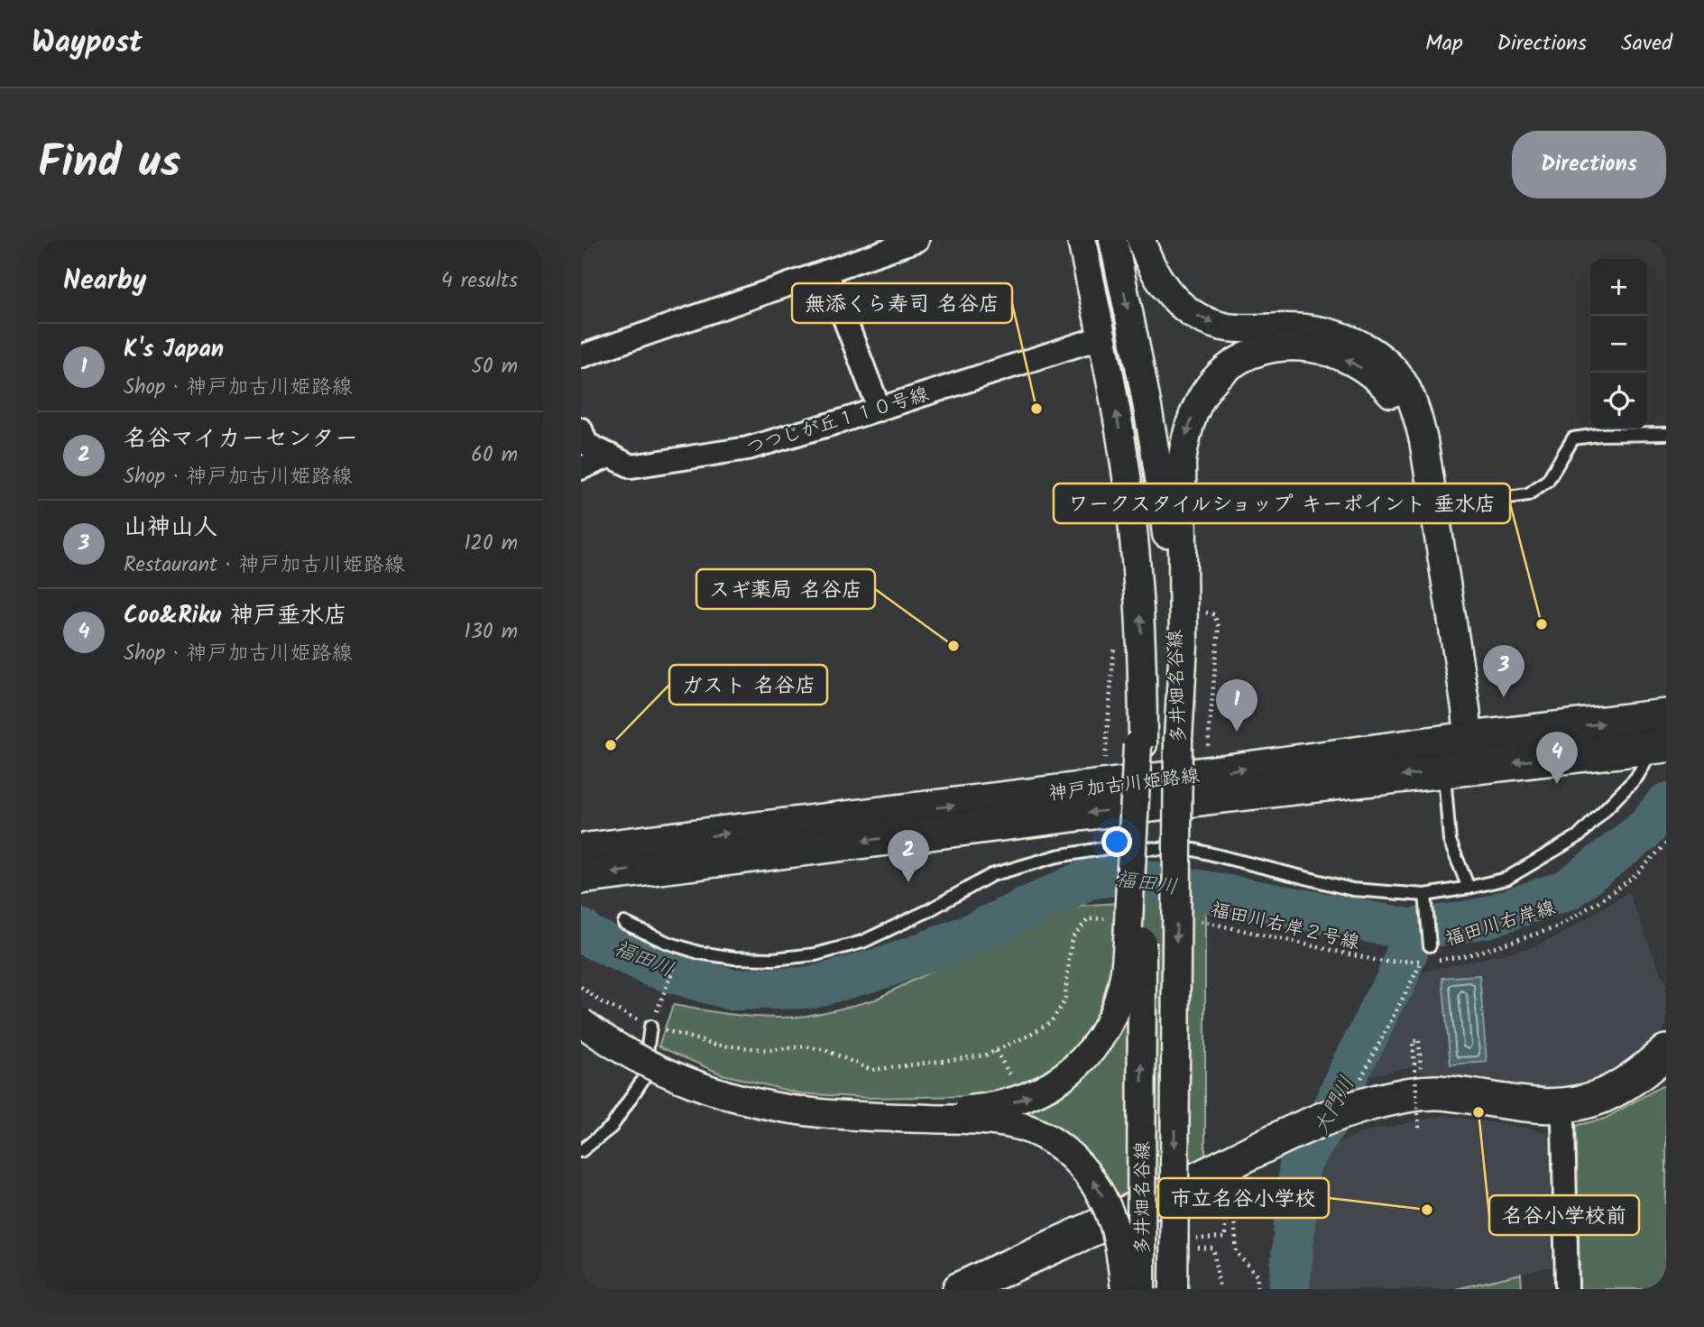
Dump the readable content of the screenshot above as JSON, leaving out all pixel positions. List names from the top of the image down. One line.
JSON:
{"streets":{"main road":["神戸加古川姫路線"],"street":["つつじが丘１１０号線","多井畑名谷線"],"lane":["福田川右岸線"],"path":["福田川右岸２号線"]},"crossings":[["つつじが丘１１０号線","多井畑名谷線"]],"water":["福田川","大門川"],"places":["無添くら寿司 名谷店","ワークスタイルショップ キーポイント 垂水店","スギ薬局 名谷店","ガスト 名谷店","名谷小学校前","市立名谷小学校"],"page":{"header":"Waypost","nav":["Map","Directions","Saved"],"title":"Find us","buttons":"Directions","heading":["Nearby","4 results"],"map_buttons":["+","−"],"list":[{"mark":"1","name":"K's Japan","note":"Shop · 神戸加古川姫路線","value":"50 m"},{"mark":"2","name":"名谷マイカーセンター","note":"Shop · 神戸加古川姫路線","value":"60 m"},{"mark":"3","name":"山神山人","note":"Restaurant · 神戸加古川姫路線","value":"120 m"},{"mark":"4","name":"Coo&Riku 神戸垂水店","note":"Shop · 神戸加古川姫路線","value":"130 m"}],"pins":["3","1","4","2"]}}
